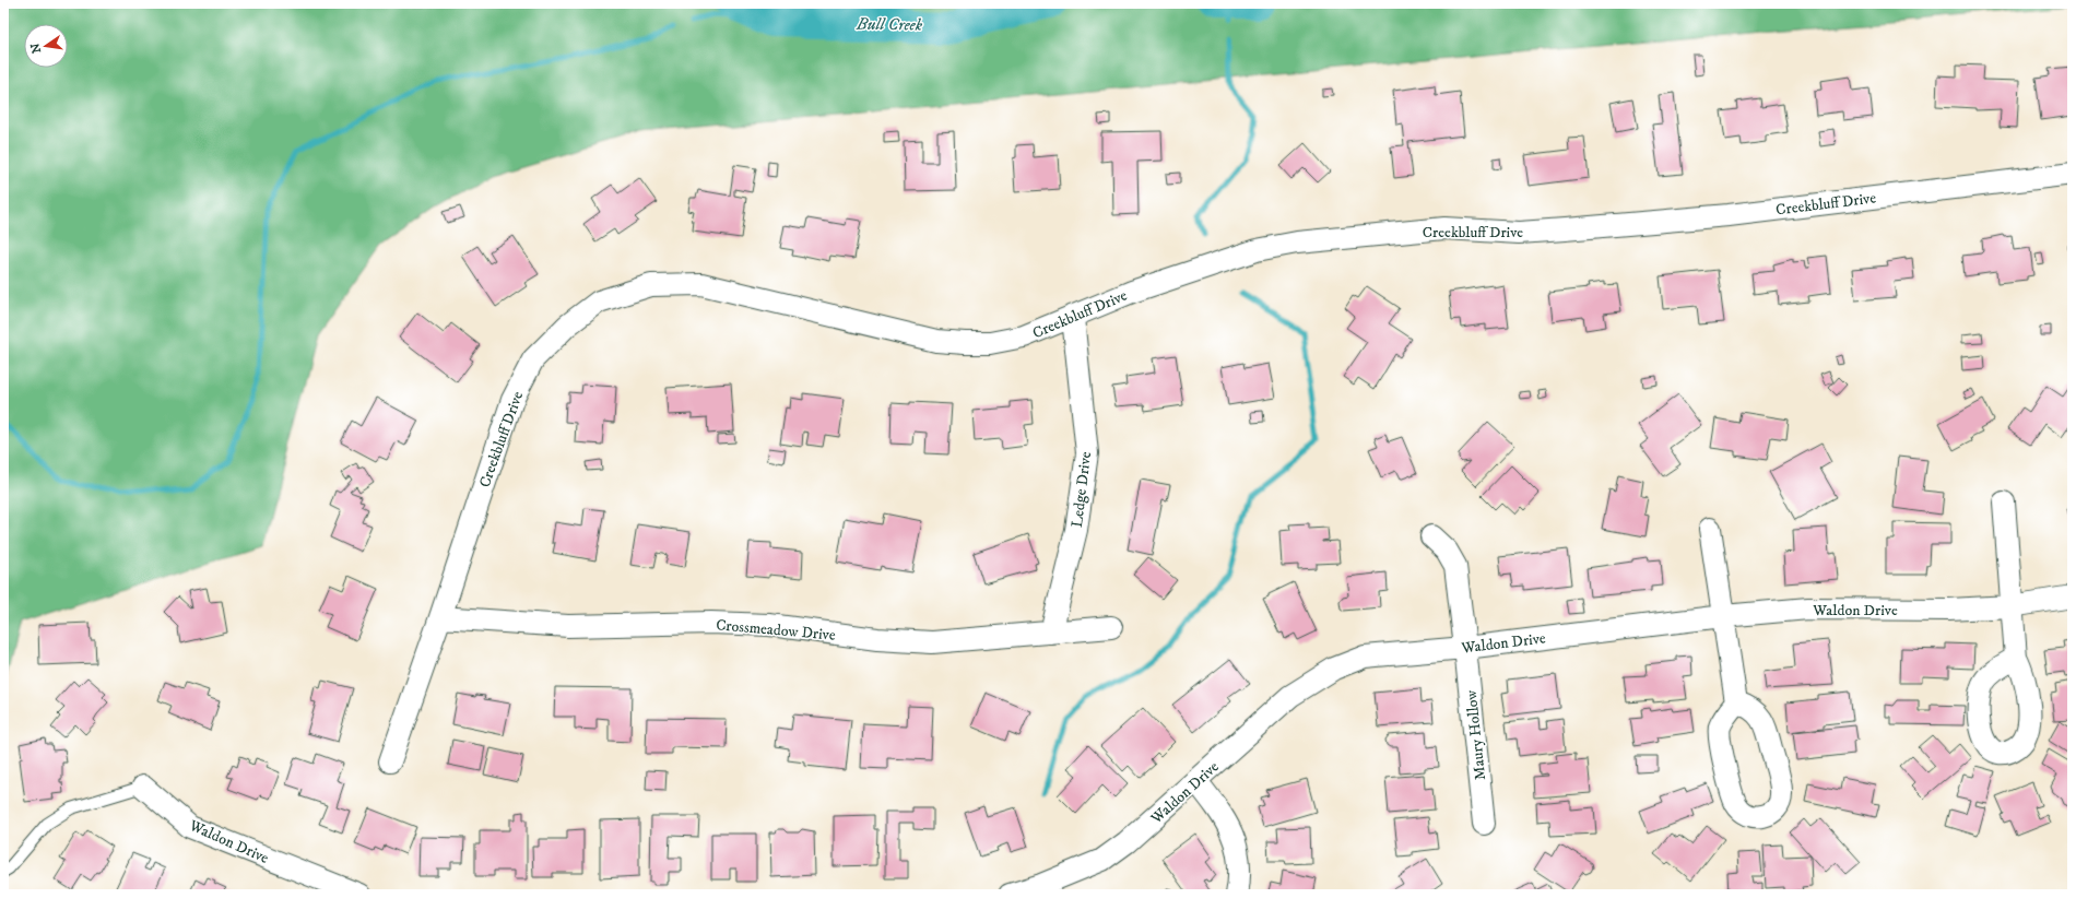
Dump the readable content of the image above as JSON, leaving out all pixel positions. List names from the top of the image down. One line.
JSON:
{"streets":{"street":["Creekbluff Drive","Ledge Drive","Waldon Drive","Crossmeadow Drive","Maury Hollow"]},"crossings":[["Creekbluff Drive","Ledge Drive"],["Creekbluff Drive","Crossmeadow Drive"],["Ledge Drive","Crossmeadow Drive"],["Waldon Drive","Maury Hollow"]],"water":["Bull Creek"],"north":"left"}
